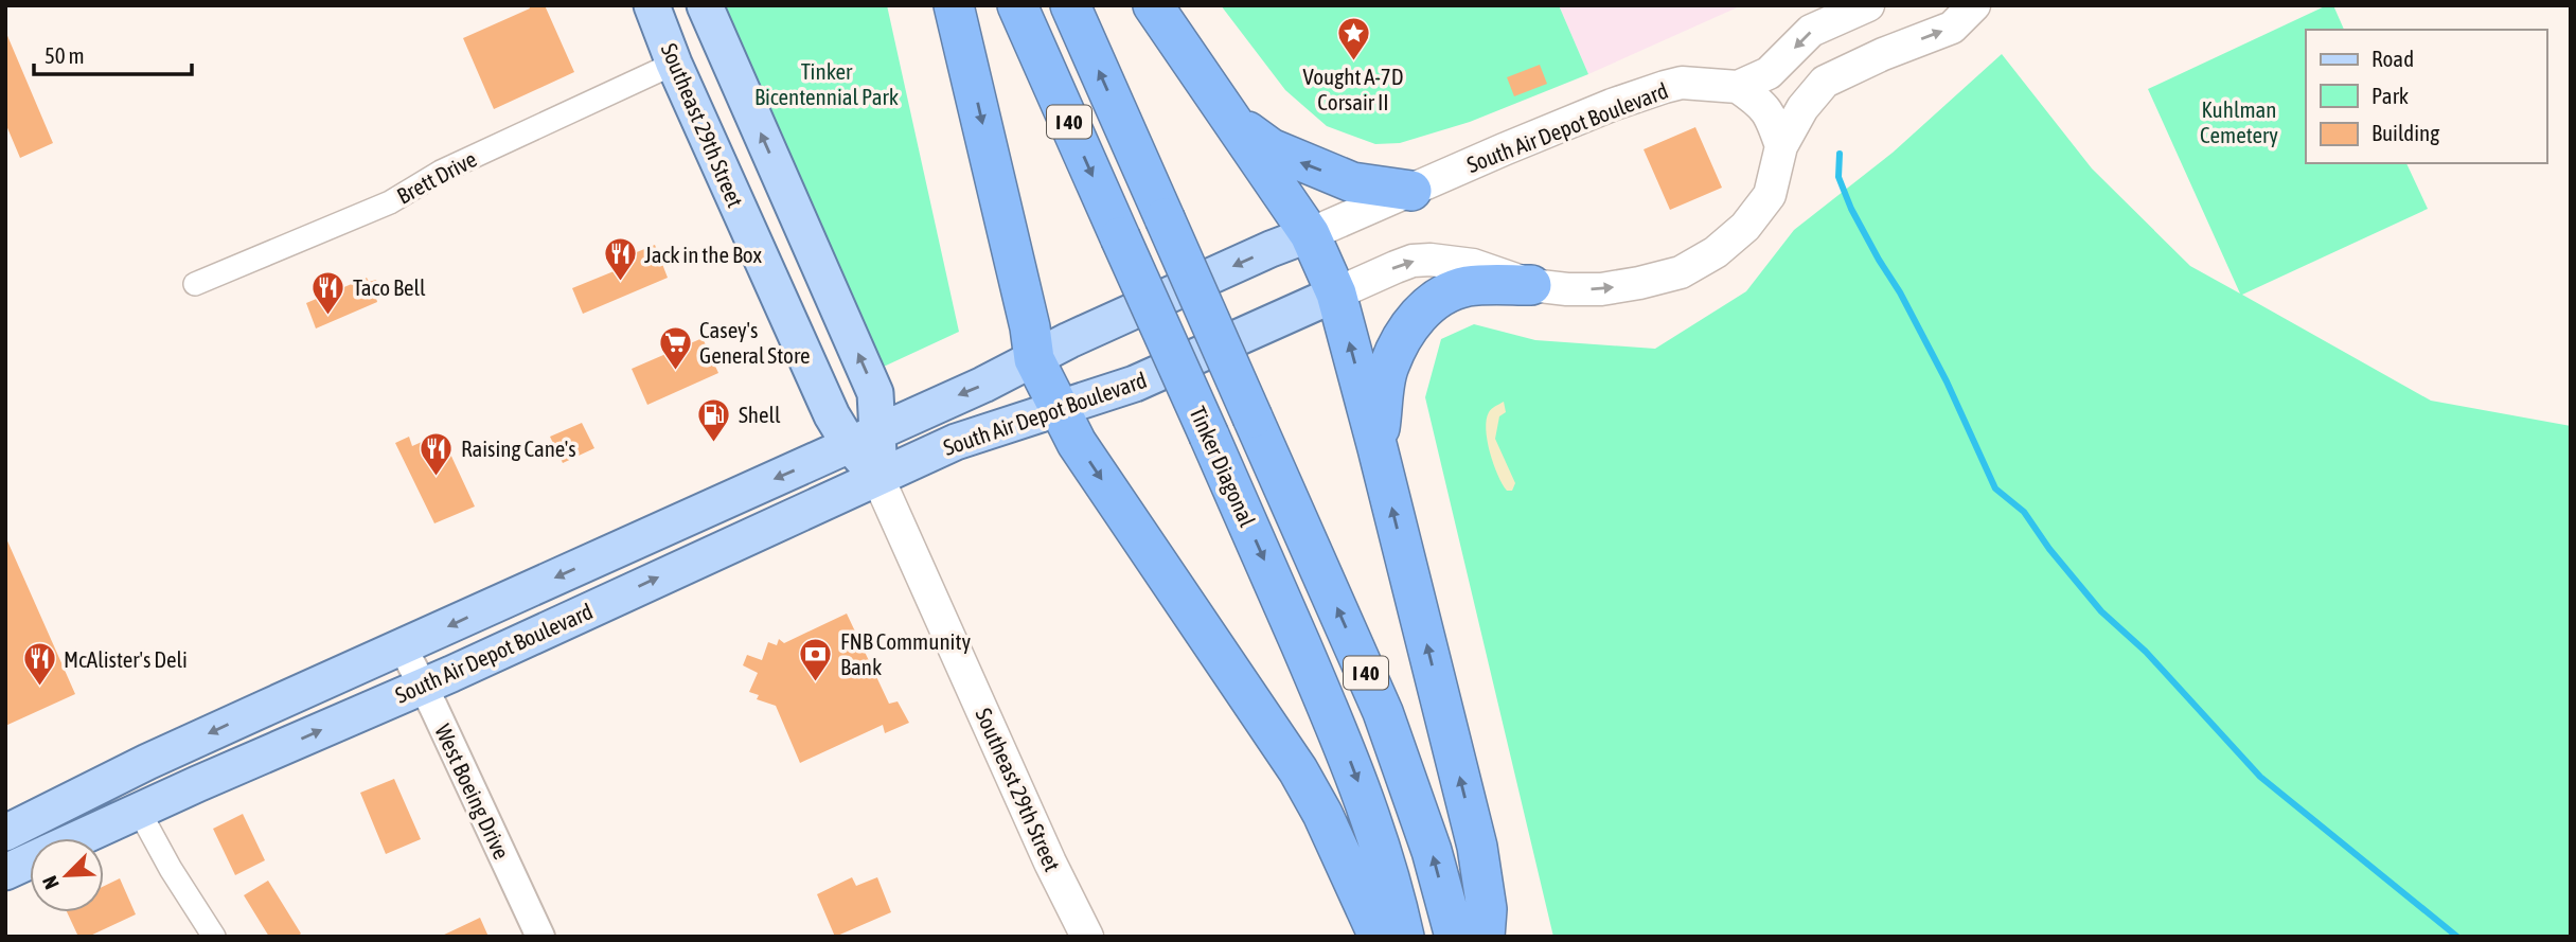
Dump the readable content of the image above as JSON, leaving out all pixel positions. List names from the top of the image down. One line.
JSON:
{"streets":{"highway":["I 40","Tinker Diagonal"],"main road":["Southeast 29th Street","South Air Depot Boulevard"],"street":["Brett Drive","West Boeing Drive"]},"crossings":[["Southeast 29th Street","South Air Depot Boulevard"],["Southeast 29th Street","Brett Drive"],["South Air Depot Boulevard","West Boeing Drive"]],"parks":["Tinker Bicentennial Park","Kuhlman Cemetery"],"places":{"place":["Vought A-7D Corsair II"],"restaurant":["Jack in the Box","Taco Bell","Raising Cane's","McAlister's Deli"],"supermarket":["Casey's General Store"],"fuel station":["Shell"],"bank":["FNB Community Bank"]},"legend":["Road","Park","Building"],"scale_bar":"50 m","north":"bottom left"}
